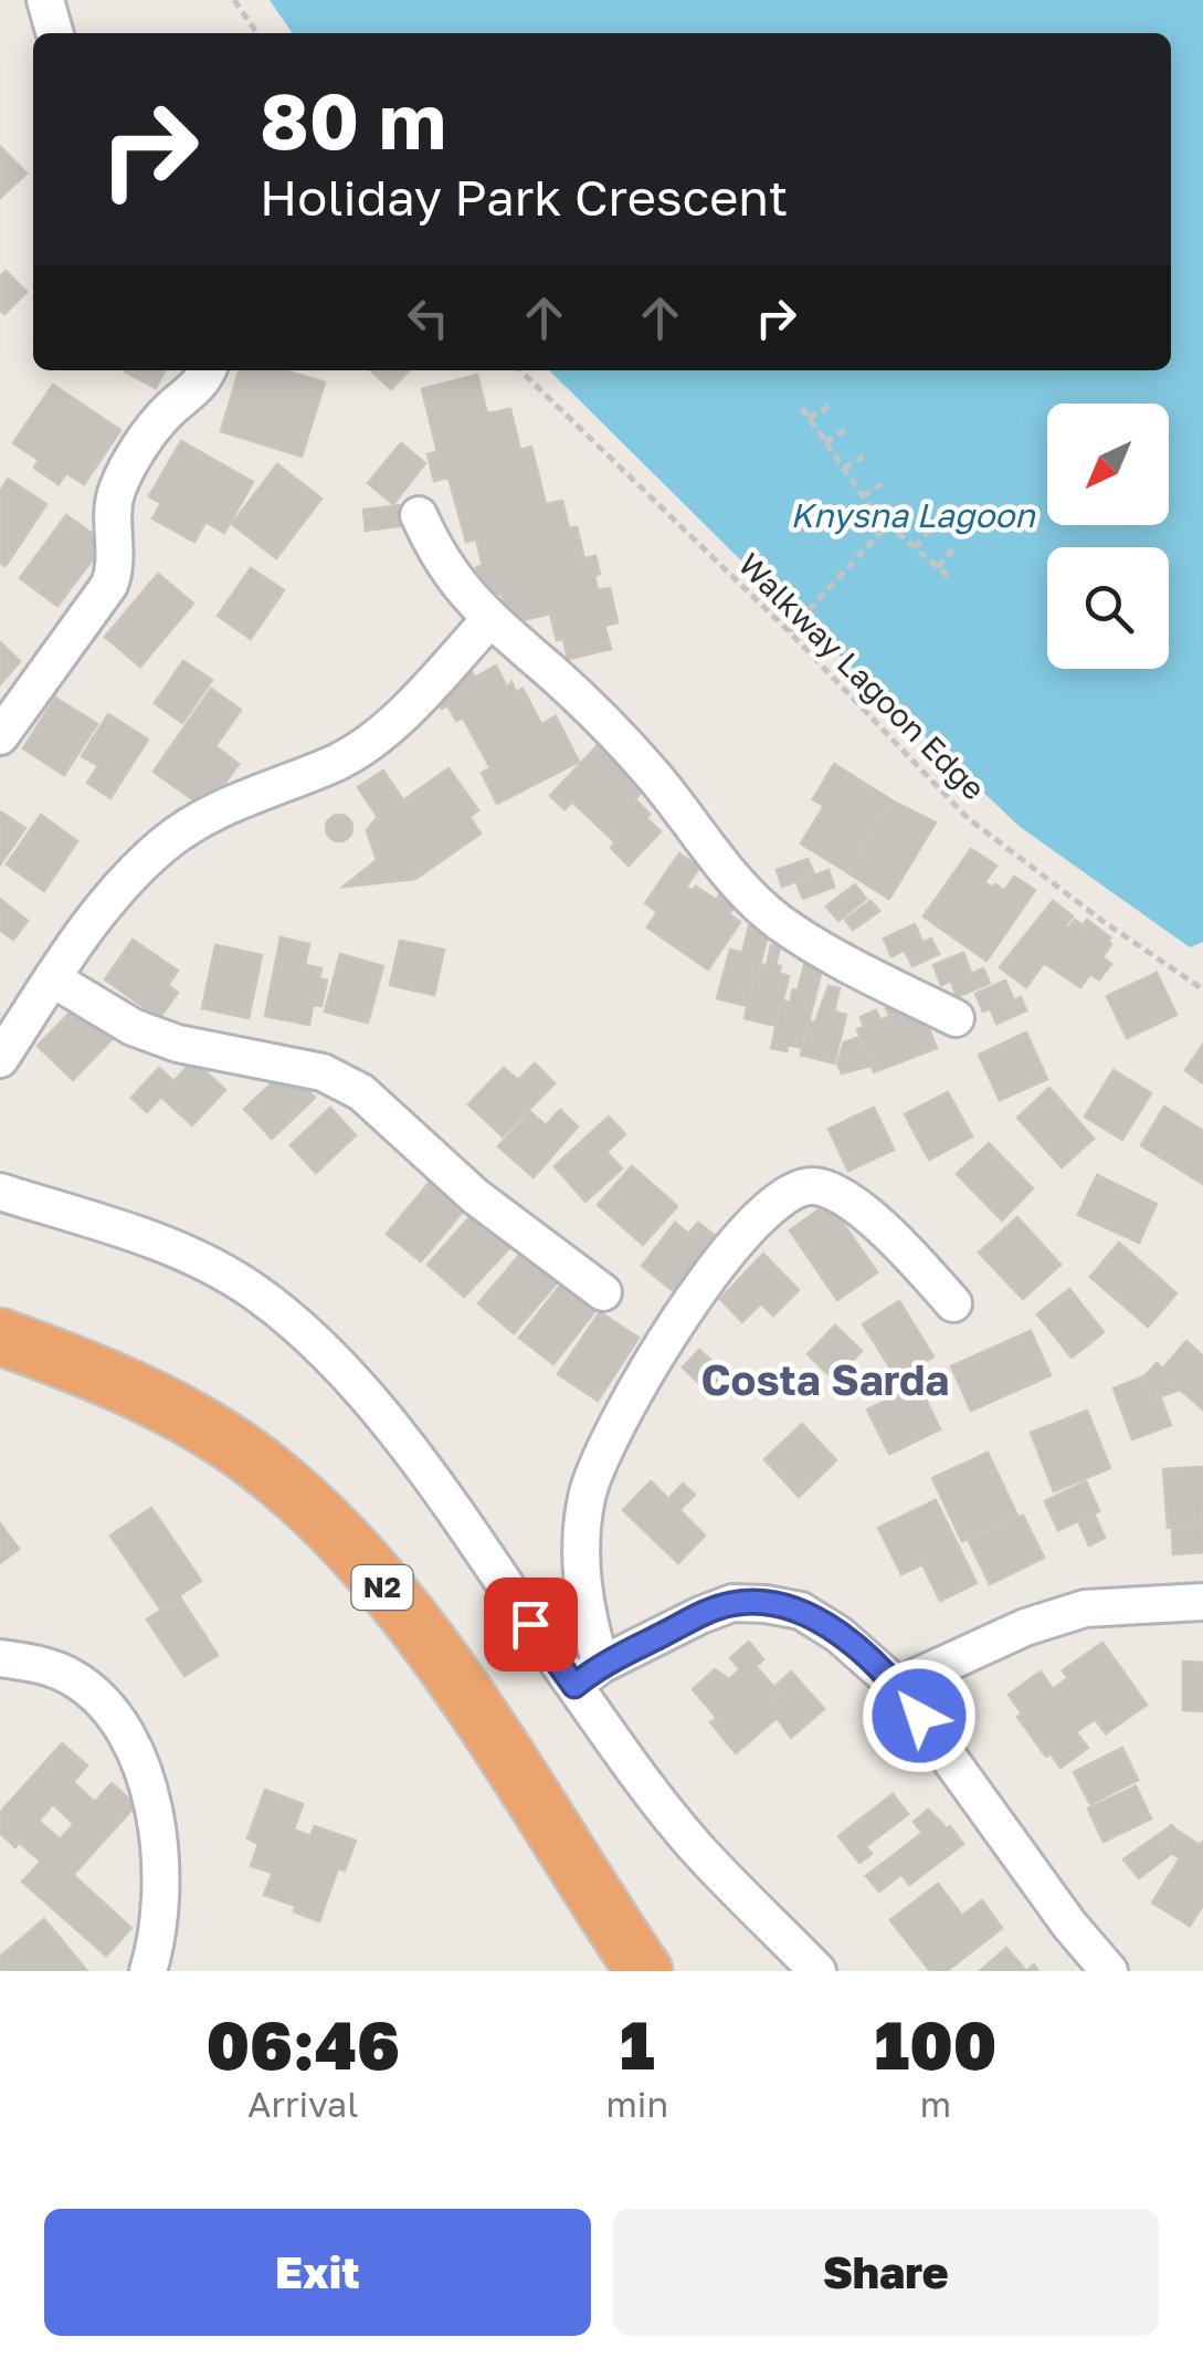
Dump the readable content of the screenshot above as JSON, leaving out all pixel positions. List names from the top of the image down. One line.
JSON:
{"streets":{"highway":["N2"],"path":["Walkway Lagoon Edge"]},"districts":["Costa Sarda"],"water":["Knysna Lagoon"],"north":"bottom left","page":{"turn":["80 m","Holiday Park Crescent"],"eta":["06:46","Arrival","1","min","100","m"],"buttons":["Exit","Share"]}}
